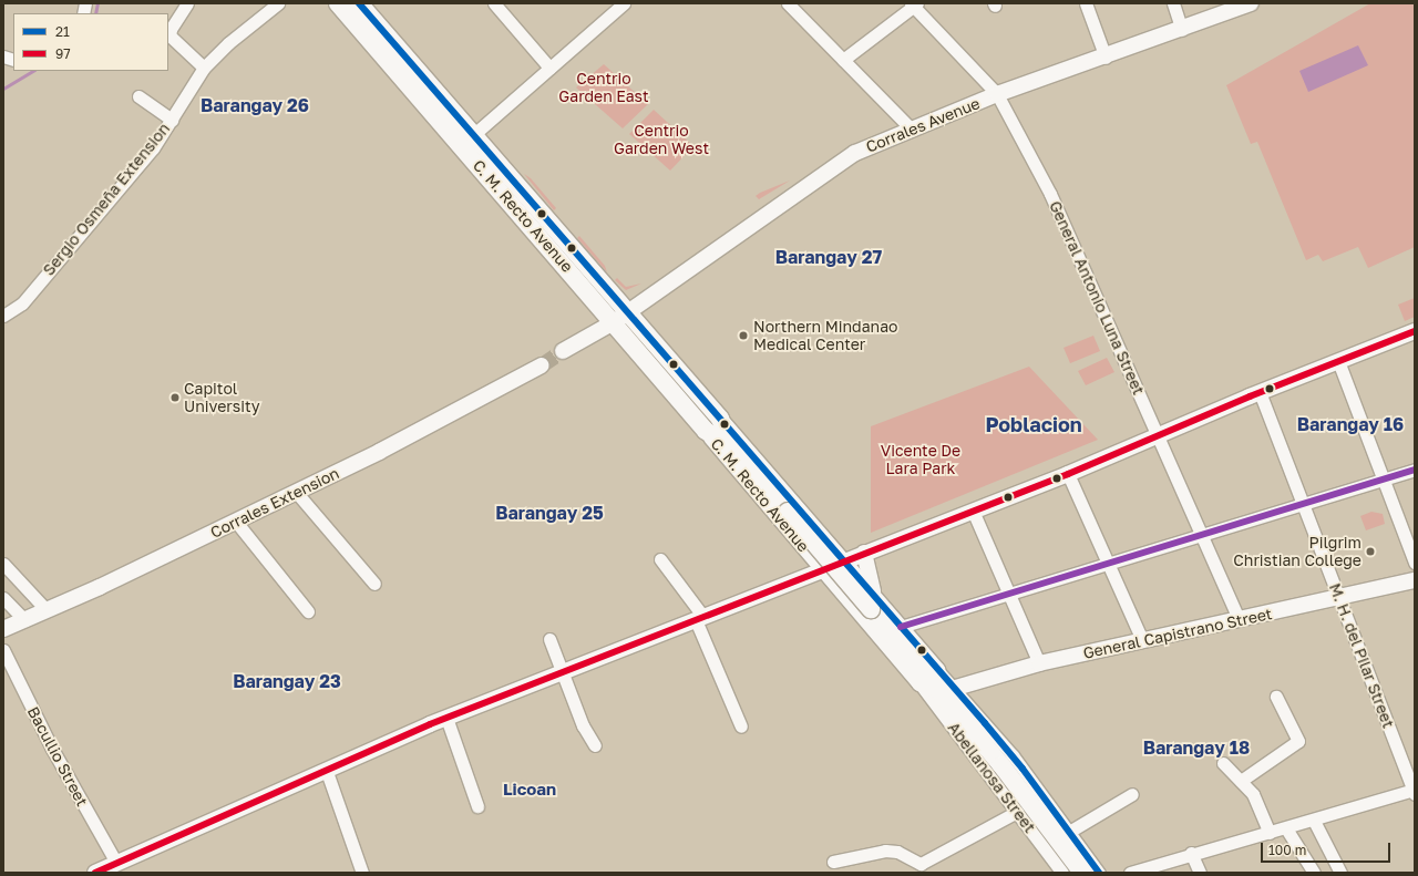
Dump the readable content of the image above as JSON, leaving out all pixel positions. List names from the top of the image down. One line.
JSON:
{"streets":{"highway":["C. M. Recto Avenue"],"main road":["Corrales Avenue","Corrales Extension","General Capistrano Street"],"street":["Sergio Osmeña Extension","General Antonio Luna Street","M. H. del Pilar Street","Bacullio Street","Abellanosa Street"]},"crossings":[["Corrales Avenue","C. M. Recto Avenue"],["Corrales Avenue","General Antonio Luna Street"],["C. M. Recto Avenue","General Capistrano Street"],["C. M. Recto Avenue","Abellanosa Street"],["General Antonio Luna Street","General Capistrano Street"],["General Capistrano Street","M. H. del Pilar Street"]],"districts":["Barangay 26","Barangay 27","Poblacion","Barangay 16","Barangay 25","Barangay 23","Barangay 18","Licoan"],"parks":["Centrio Garden East","Centrio Garden West","Vicente De Lara Park"],"places":["Northern Mindanao Medical Center","Capitol University","Pilgrim Christian College"],"lines":["transit line 21","transit line 97"],"legend":["21","97"],"scale_bar":"100 m"}
